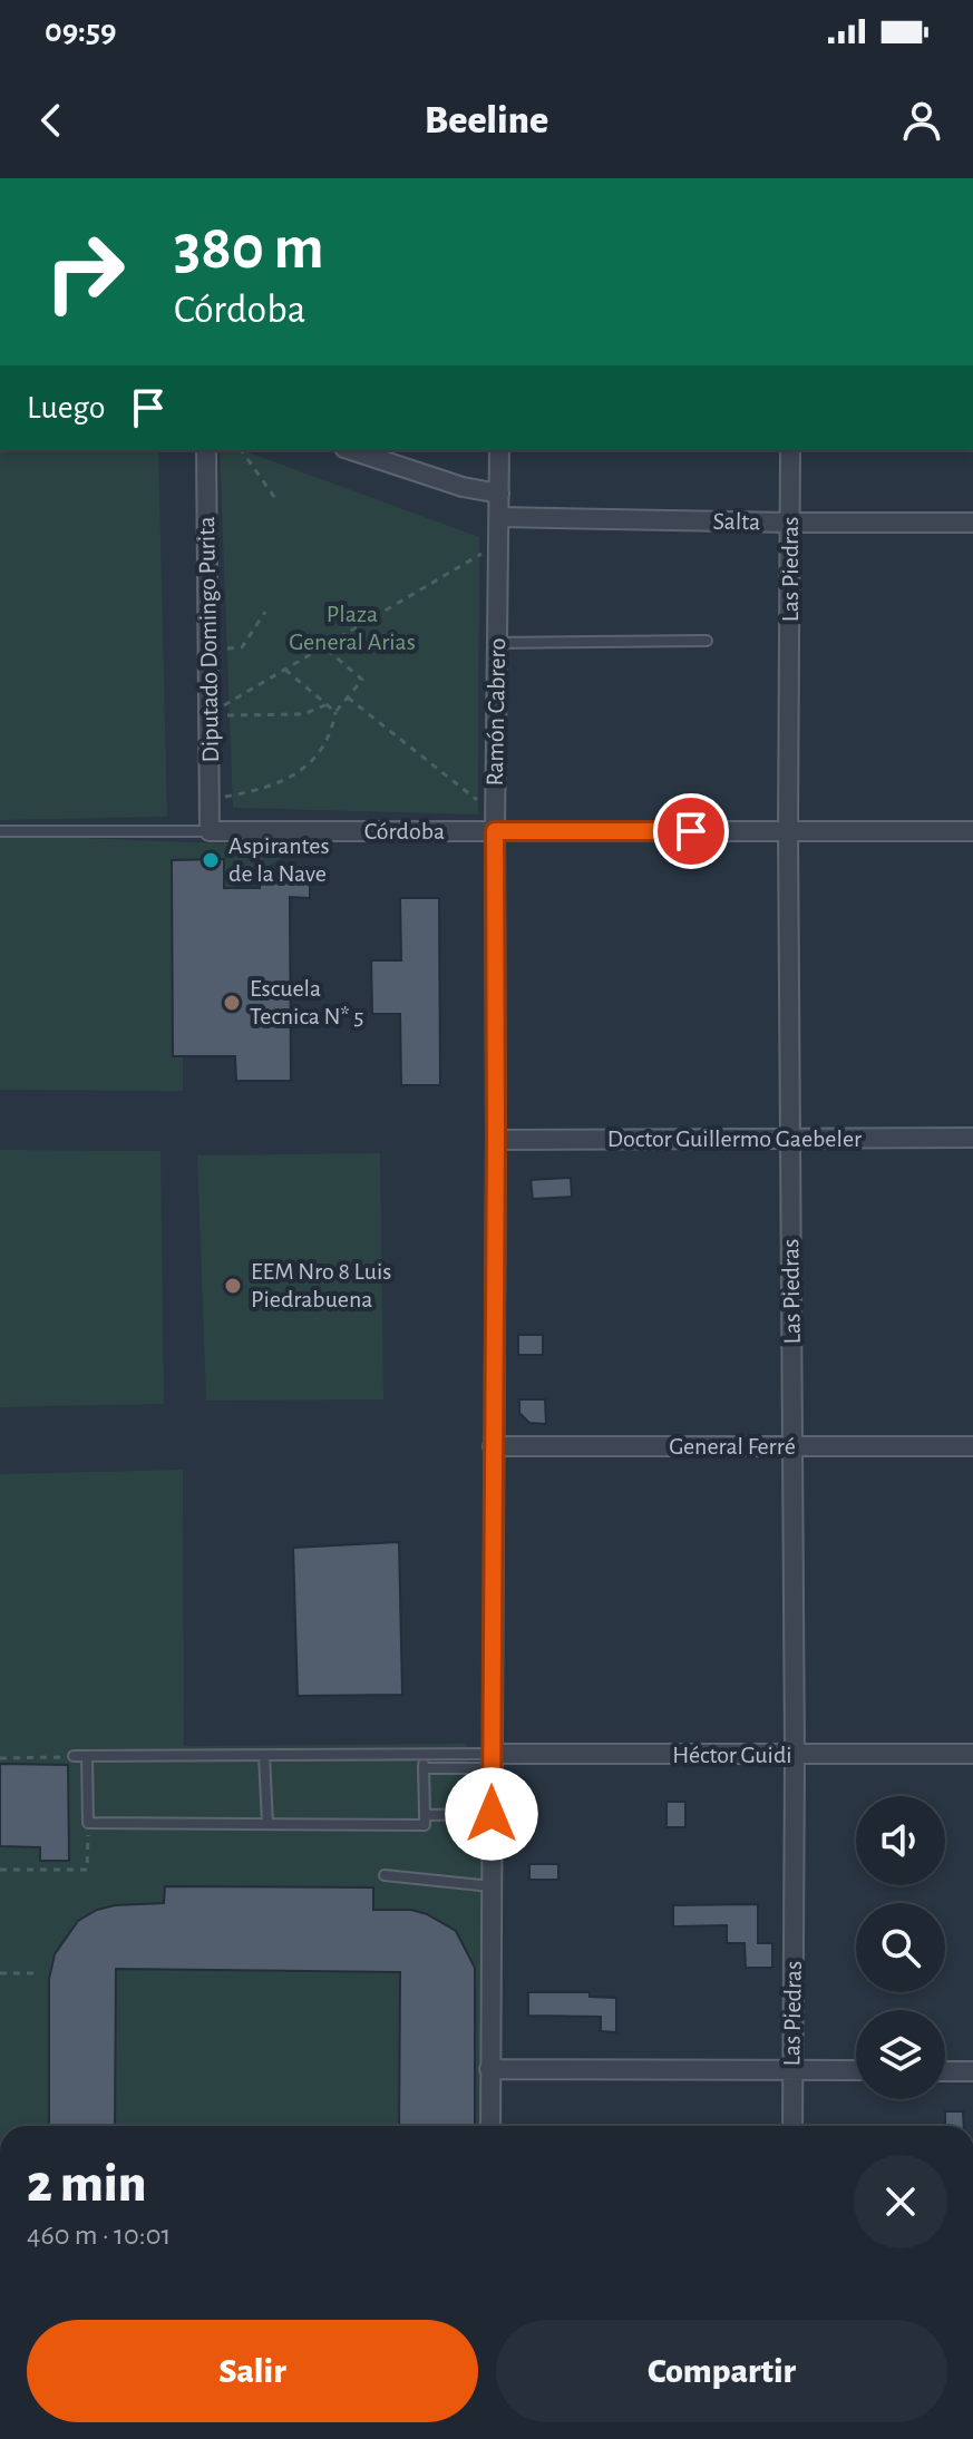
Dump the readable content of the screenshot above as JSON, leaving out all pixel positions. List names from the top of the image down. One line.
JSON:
{"streets":{"street":["Salta","Las Piedras","Diputado Domingo Purita","Ramón Cabrero","Córdoba","Doctor Guillermo Gaebeler","General Ferré","Héctor Guidi"]},"crossings":[["Salta","Las Piedras"],["Salta","Ramón Cabrero"],["Las Piedras","Córdoba"],["Las Piedras","Doctor Guillermo Gaebeler"],["Las Piedras","General Ferré"],["Las Piedras","Héctor Guidi"],["Diputado Domingo Purita","Córdoba"],["Ramón Cabrero","Córdoba"],["Ramón Cabrero","Doctor Guillermo Gaebeler"],["Ramón Cabrero","General Ferré"],["Ramón Cabrero","Héctor Guidi"]],"parks":["Plaza General Arias"],"places":["Aspirantes de la Nave","Escuela Tecnica N* 5","EEM Nro 8 Luis Piedrabuena"],"page":{"status":"09:59","header":"Beeline","turn":["380 m","Córdoba"],"then":"Luego","heading":["2 min","460 m · 10:01"],"buttons":["Salir","Compartir"]}}
